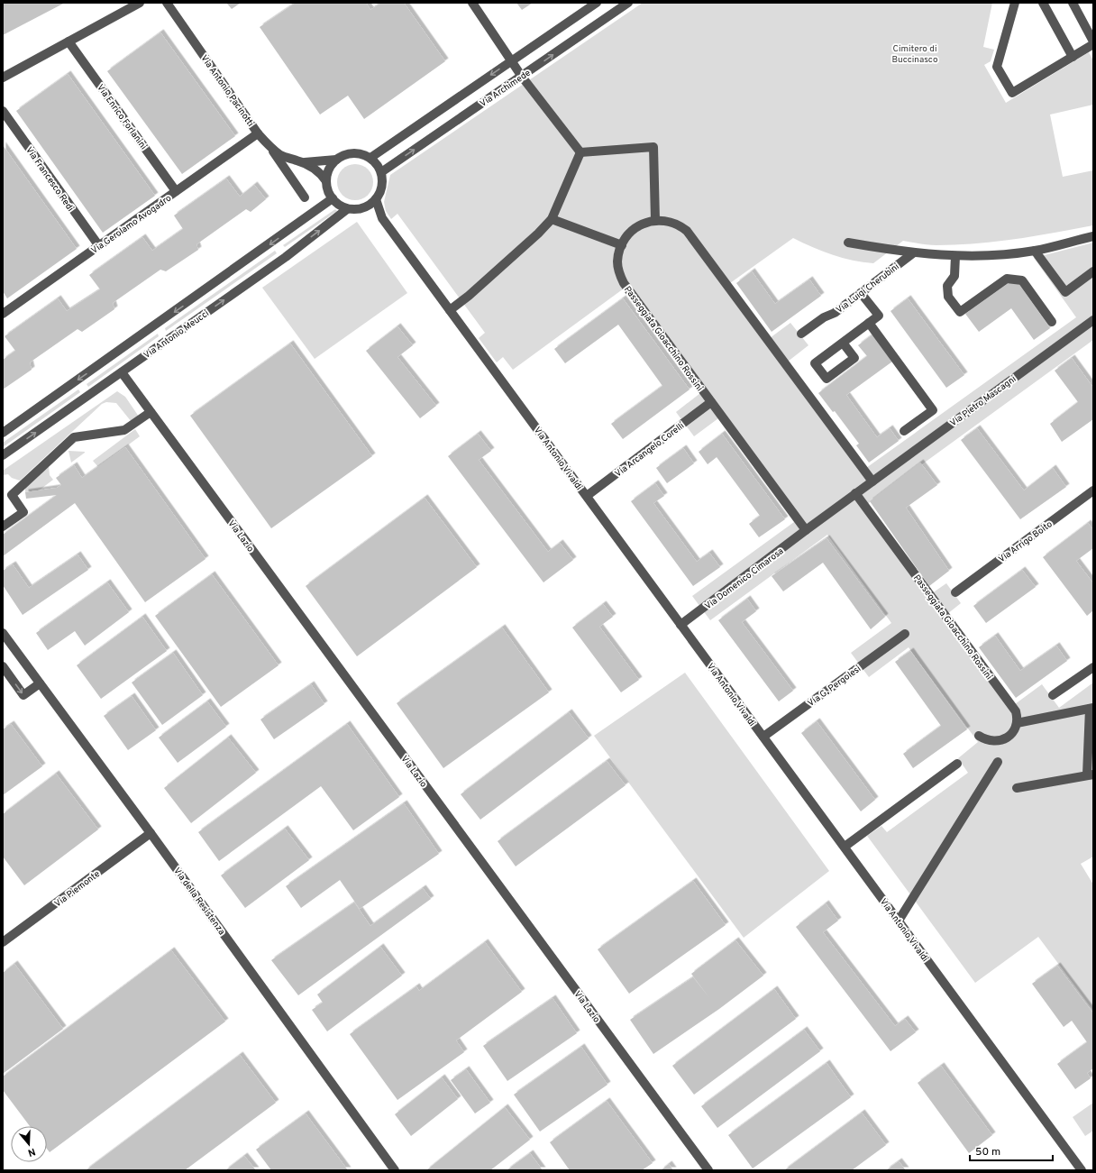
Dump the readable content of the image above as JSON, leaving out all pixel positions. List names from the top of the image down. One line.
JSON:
{"streets":{"street":["Via Archimede","Via Antonio Pacinotti","Via Enrico Forlanini","Via Francesco Redi","Via Gerolamo Avogadro","Via Luigi Cherubini","Via Antonio Meucci","Passeggiata Gioacchino Rossini","Via Pietro Mascagni","Via Arcangelo Corelli","Via Antonio Vivaldi","Via Lazio","Via Arrigo Boito","Via Domenico Cimarosa","Via G. Pergolesi","Via Piemonte","Via della Resistenza"]},"crossings":[["Via Archimede","Via Antonio Pacinotti"],["Via Archimede","Via Antonio Meucci"],["Via Archimede","Via Antonio Vivaldi"],["Via Antonio Pacinotti","Via Gerolamo Avogadro"],["Via Antonio Pacinotti","Via Antonio Meucci"],["Via Antonio Pacinotti","Via Antonio Vivaldi"],["Via Enrico Forlanini","Via Gerolamo Avogadro"],["Via Francesco Redi","Via Gerolamo Avogadro"],["Via Antonio Meucci","Via Antonio Vivaldi"],["Via Antonio Meucci","Via Lazio"],["Passeggiata Gioacchino Rossini","Via Pietro Mascagni"],["Passeggiata Gioacchino Rossini","Via Arcangelo Corelli"],["Passeggiata Gioacchino Rossini","Via Domenico Cimarosa"],["Via Arcangelo Corelli","Via Antonio Vivaldi"],["Via Antonio Vivaldi","Via Domenico Cimarosa"],["Via Antonio Vivaldi","Via G. Pergolesi"],["Via Piemonte","Via della Resistenza"]],"parks":["Cimitero di Buccinasco"],"scale_bar":"50 m","north":"bottom"}
